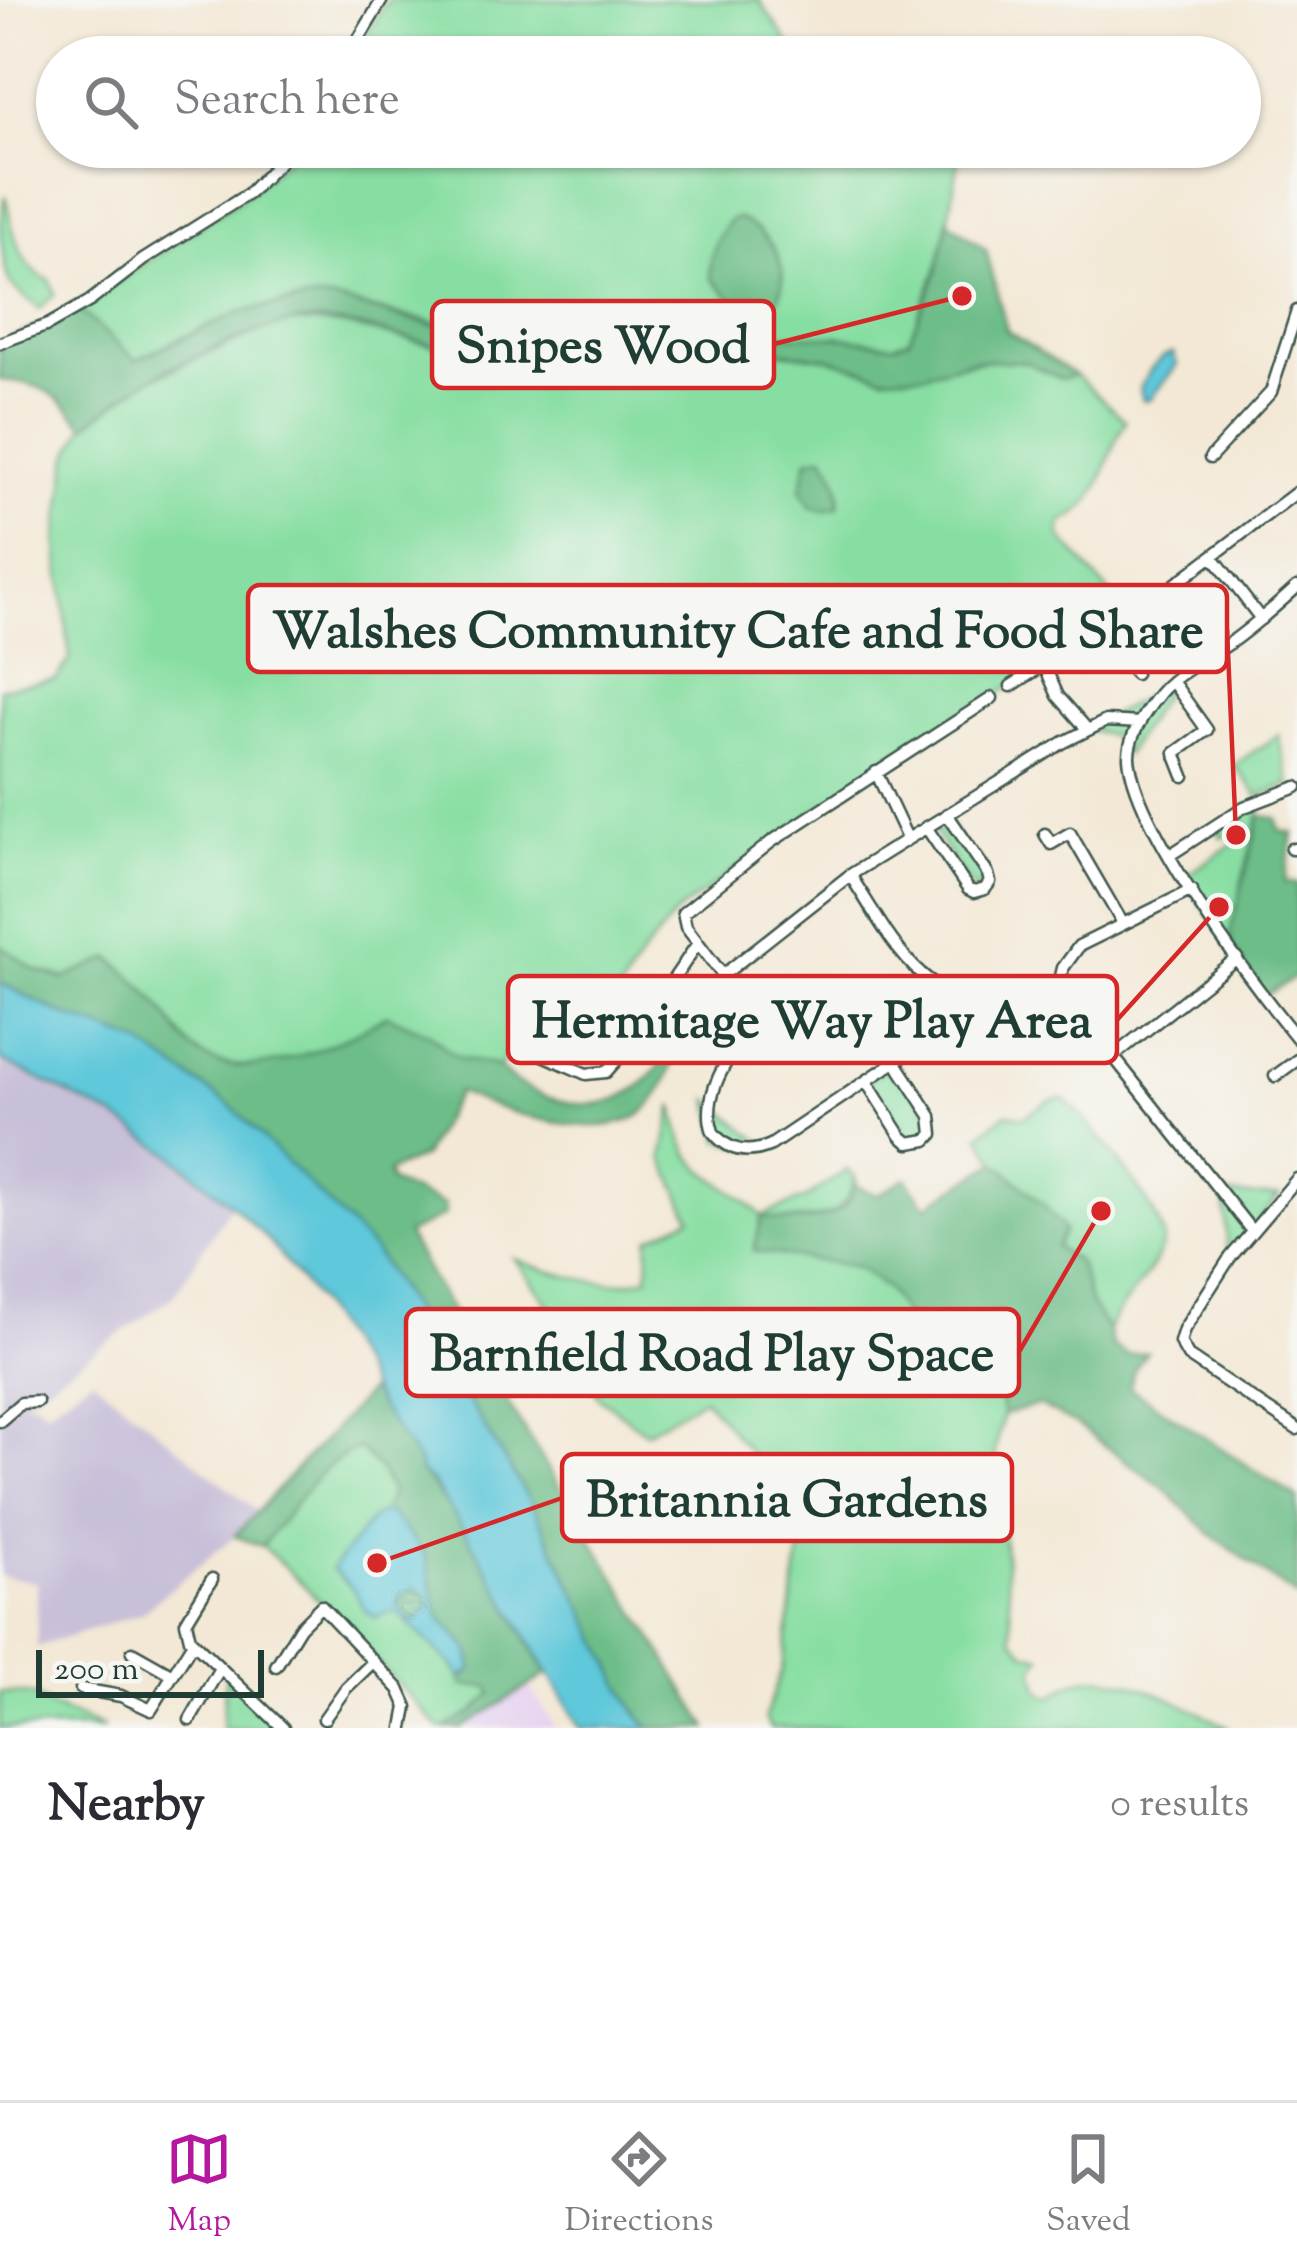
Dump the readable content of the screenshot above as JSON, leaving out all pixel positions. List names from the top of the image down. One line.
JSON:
{"places":["Snipes Wood","Walshes Community Cafe and Food Share","Hermitage Way Play Area","Barnfield Road Play Space","Britannia Gardens"],"scale_bar":"200 m","page":{"search":"Search here","scale":"200 m","heading":["Nearby","0 results"],"nav":["Map","Directions","Saved"]}}
